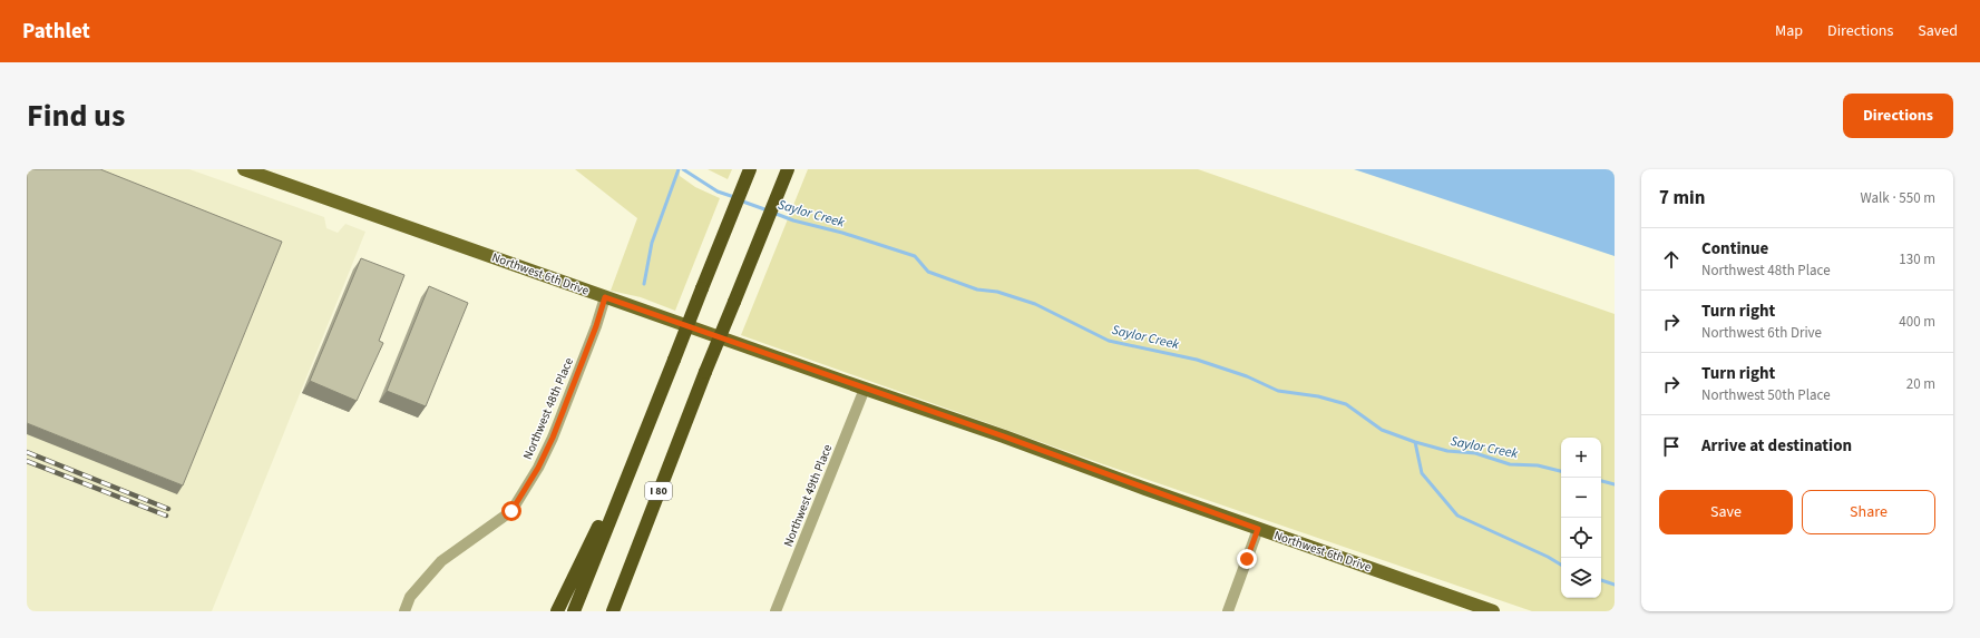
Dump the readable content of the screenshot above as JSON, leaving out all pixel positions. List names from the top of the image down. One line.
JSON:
{"streets":{"highway":["I 80"],"main road":["Northwest 6th Drive"],"street":["Northwest 48th Place","Northwest 49th Place"]},"crossings":[["Northwest 6th Drive","Northwest 48th Place"],["Northwest 6th Drive","Northwest 49th Place"]],"water":["Saylor Creek"],"page":{"header":"Pathlet","nav":["Map","Directions","Saved"],"title":"Find us","buttons":["Directions",["Save","Share"]],"heading":["7 min","Walk · 550 m"],"list":[["Continue","Northwest 48th Place","130 m"],["Turn right","Northwest 6th Drive","400 m"],["Turn right","Northwest 50th Place","20 m"],"Arrive at destination"],"map_buttons":["+","−"]}}
